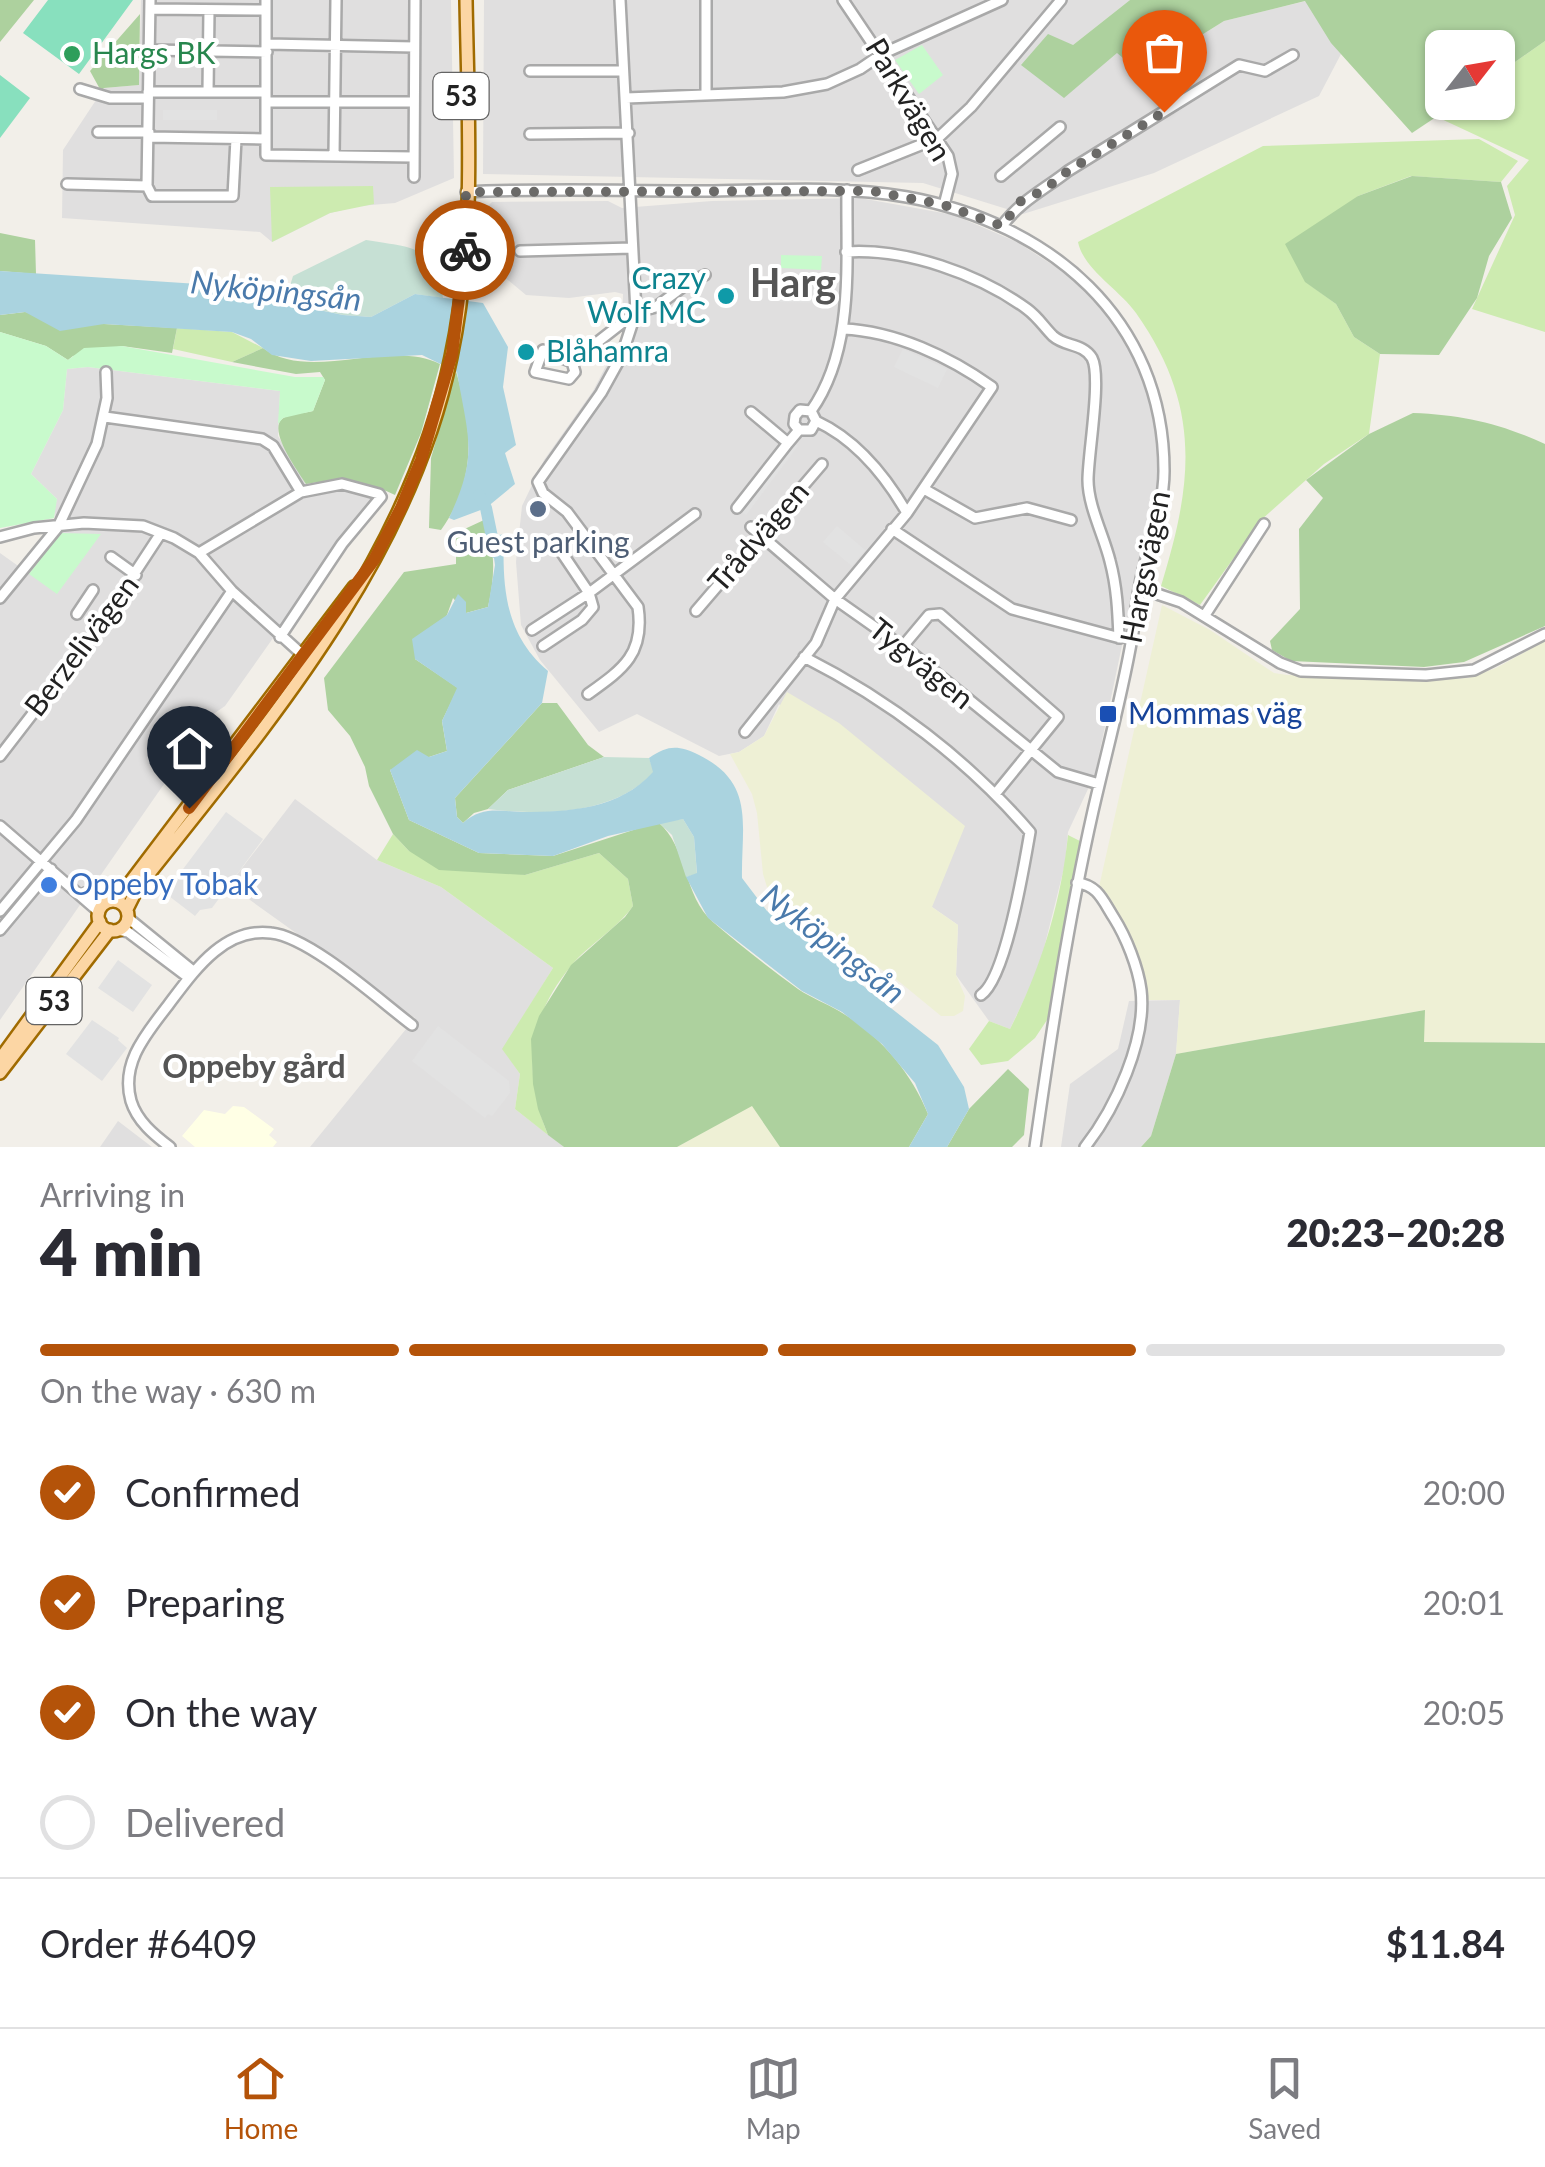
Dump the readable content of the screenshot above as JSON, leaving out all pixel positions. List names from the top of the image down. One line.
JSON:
{"streets":{"main road":["53"],"street":["Parkvägen","Trådvägen","Hargsvägen","Berzelivägen","Tygvägen"]},"crossings":[["53","Hargsvägen"],["Parkvägen","Hargsvägen"],["Trådvägen","Tygvägen"],["Hargsvägen","Tygvägen"]],"districts":["Harg","Oppeby gård"],"water":["Nyköpingsån"],"places":{"other":["Hargs BK","Crazy Wolf MC","Blåhamra","Guest parking","Oppeby Tobak"],"transit":["Mommas väg"]},"north":"top right","page":{"heading":["4 min","Arriving in","20:23–20:28"],"panel":["Order #6409","$11.84"],"bar":"On the way · 630 m","list":[["Confirmed","20:00"],["Preparing","20:01"],["On the way","20:05"],"Delivered"],"tabs":["Home","Map","Saved"]}}
